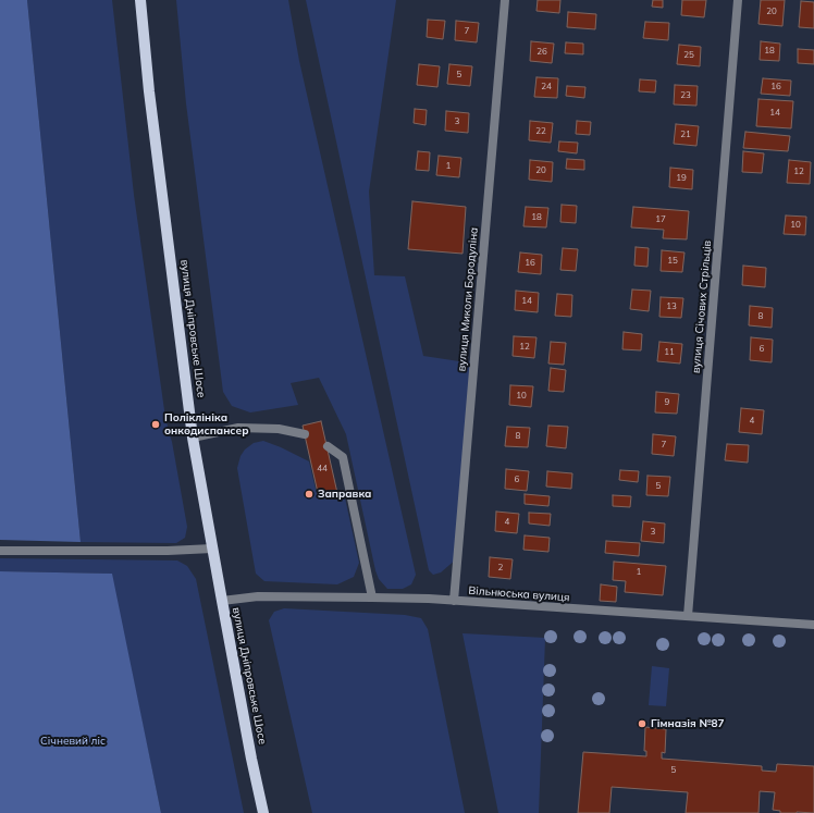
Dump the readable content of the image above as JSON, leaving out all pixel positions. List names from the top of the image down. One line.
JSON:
{"streets":{"main road":["вулиця Дніпровське Шосе"],"street":["вулиця Миколи Бородуліна","вулиця Січових Стрільців","Вільнюська вулиця"]},"crossings":[["вулиця Миколи Бородуліна","Вільнюська вулиця"],["вулиця Січових Стрільців","Вільнюська вулиця"],["вулиця Дніпровське Шосе","Вільнюська вулиця"]],"parks":["Січневий ліс"],"places":["Поліклініка онкодиспансер","Заправка","Гімназія №87"],"house_numbers":["20","7","18","26","25","5","24","16","23","14","3","22","21","1","20","12","19","18","17","10","15","16","14","13","8","12","6","11","10","9","4","8","7","44","6","5","4","3","2","1","5"]}
